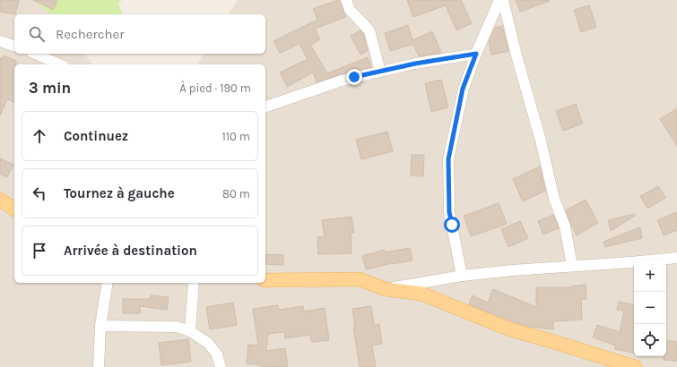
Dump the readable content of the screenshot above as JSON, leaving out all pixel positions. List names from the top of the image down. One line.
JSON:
{"page":{"search":"Rechercher","heading":["3 min","À pied · 190 m"],"list":[["Continuez","110 m"],["Tournez à gauche","80 m"],"Arrivée à destination"],"map_buttons":["+","−"]}}
